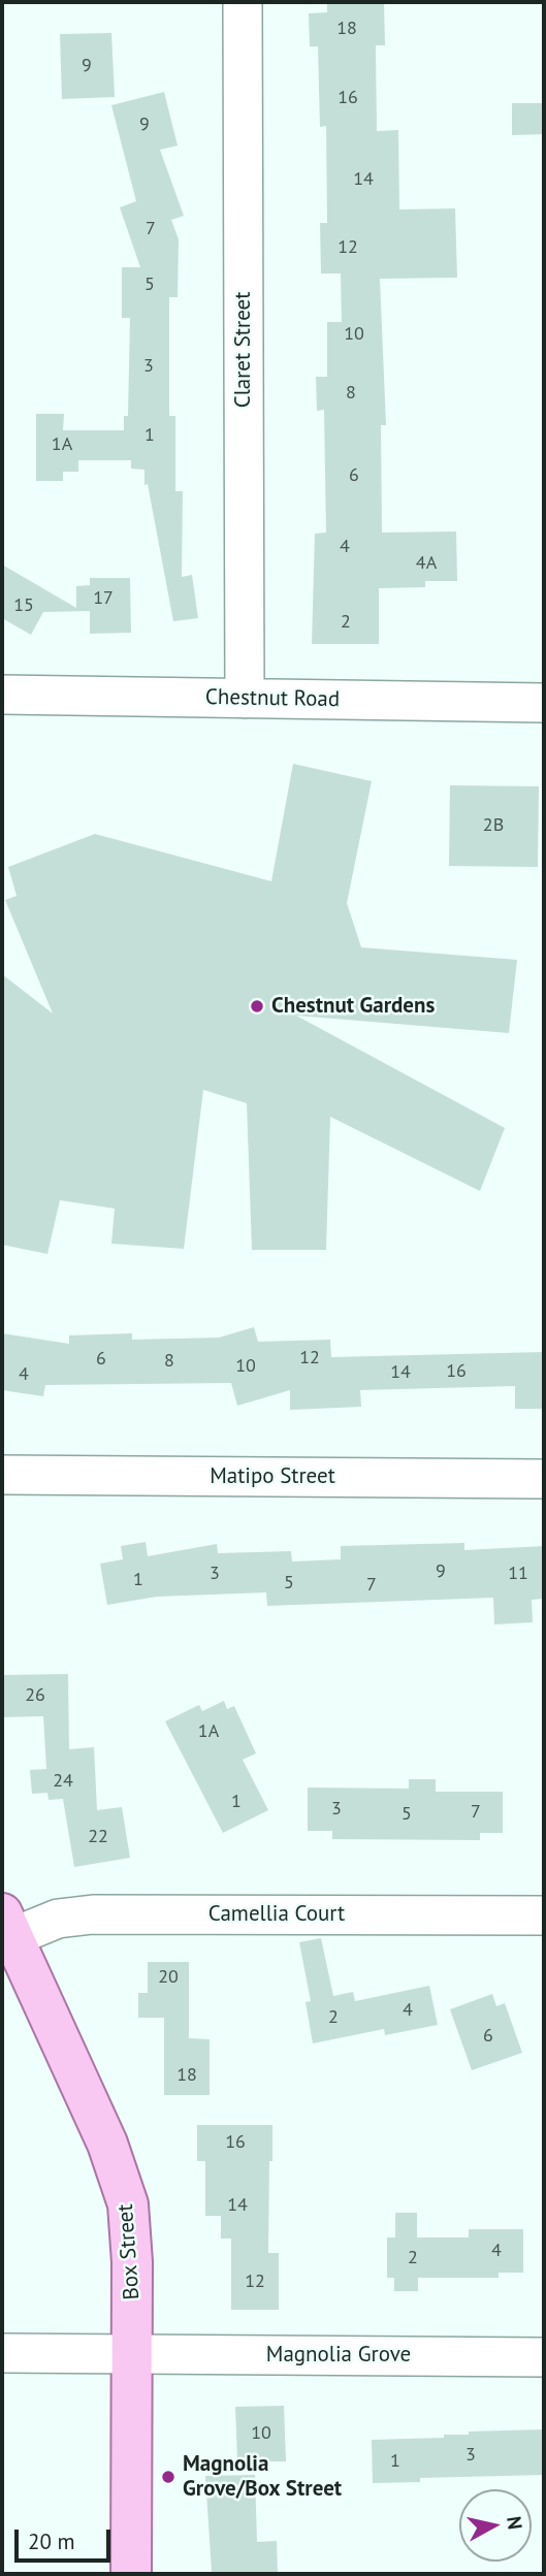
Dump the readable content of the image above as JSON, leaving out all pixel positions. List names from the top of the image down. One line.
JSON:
{"streets":{"main road":["Box Street"],"street":["Claret Street","Chestnut Road","Matipo Street","Camellia Court","Magnolia Grove"]},"crossings":[["Claret Street","Chestnut Road"],["Camellia Court","Box Street"],["Box Street","Magnolia Grove"]],"places":["Chestnut Gardens","Magnolia Grove/Box Street"],"house_numbers":["18","9","16","9","14","7","12","5","10","3","8","1","1A","6","4","4A","17","15","2","2B","12","6","8","10","16","14","4","9","3","11","1","5","7","26","1A","24","1","3","7","5","22","20","4","2","6","18","16","14","4","2","12","10","3","1"],"scale_bar":"20 m","north":"right"}
